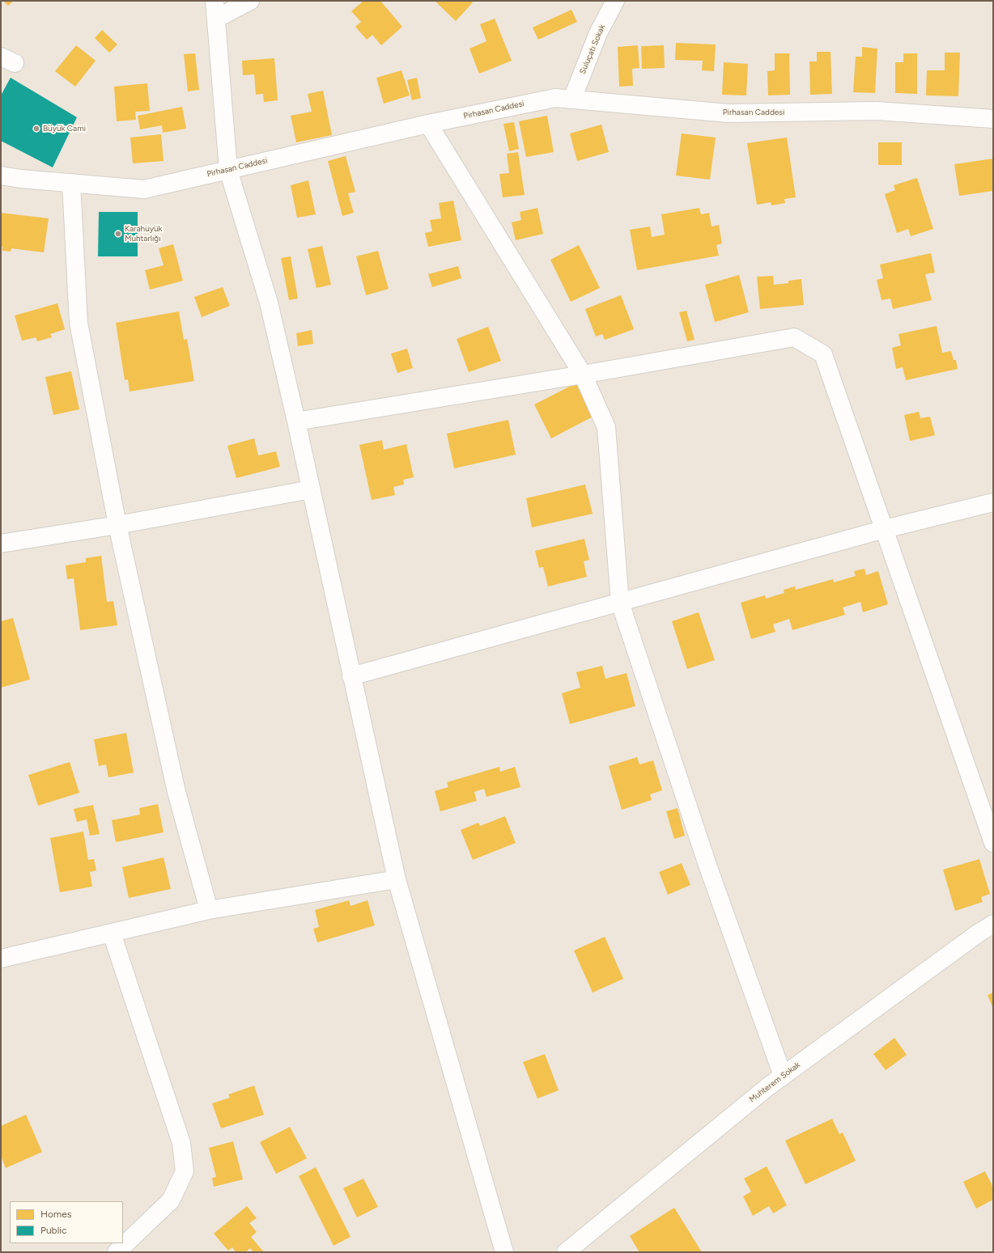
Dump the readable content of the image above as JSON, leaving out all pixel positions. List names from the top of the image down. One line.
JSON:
{"streets":{"street":["Suluçatı Sokak","Pirhasan Caddesi","Muhterem Sokak"]},"crossings":[["Suluçatı Sokak","Pirhasan Caddesi"]],"places":["Büyük Cami","Karahüyük Muhtarlığı"],"legend":["Homes","Public"]}
